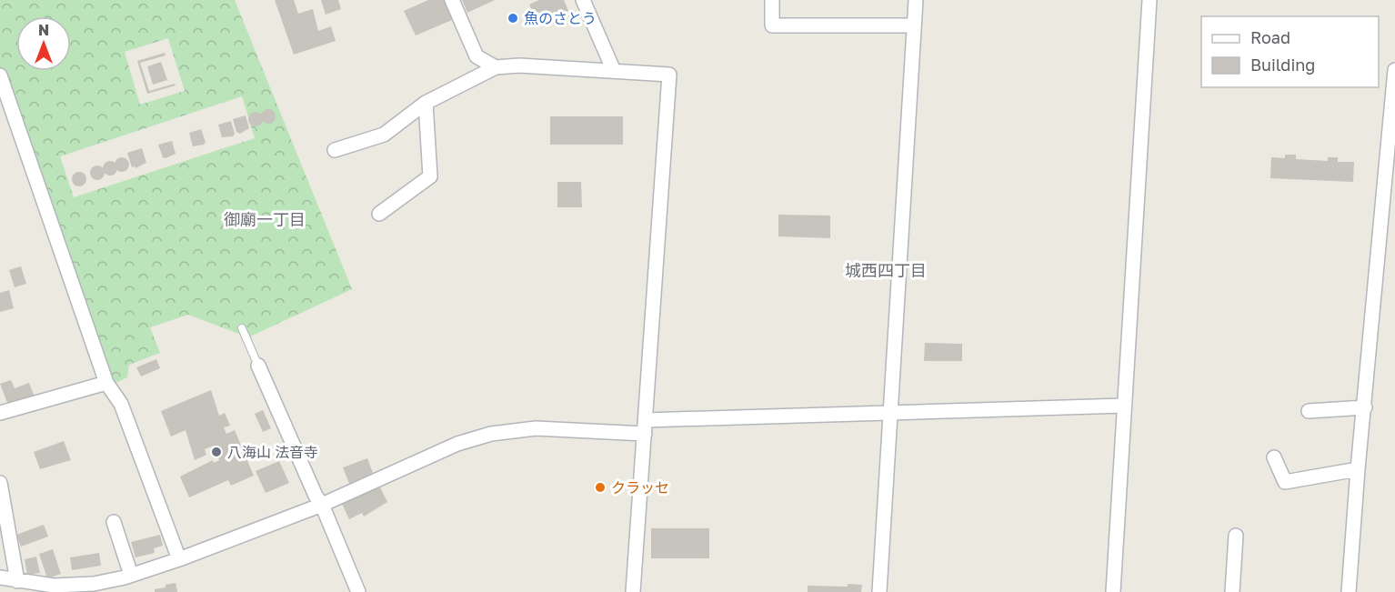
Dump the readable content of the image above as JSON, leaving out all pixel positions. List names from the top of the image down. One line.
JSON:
{"districts":["御廟一丁目","城西四丁目"],"places":["魚のさとう","八海山 法音寺","クラッセ"],"legend":["Road","Building"],"north":"top"}
